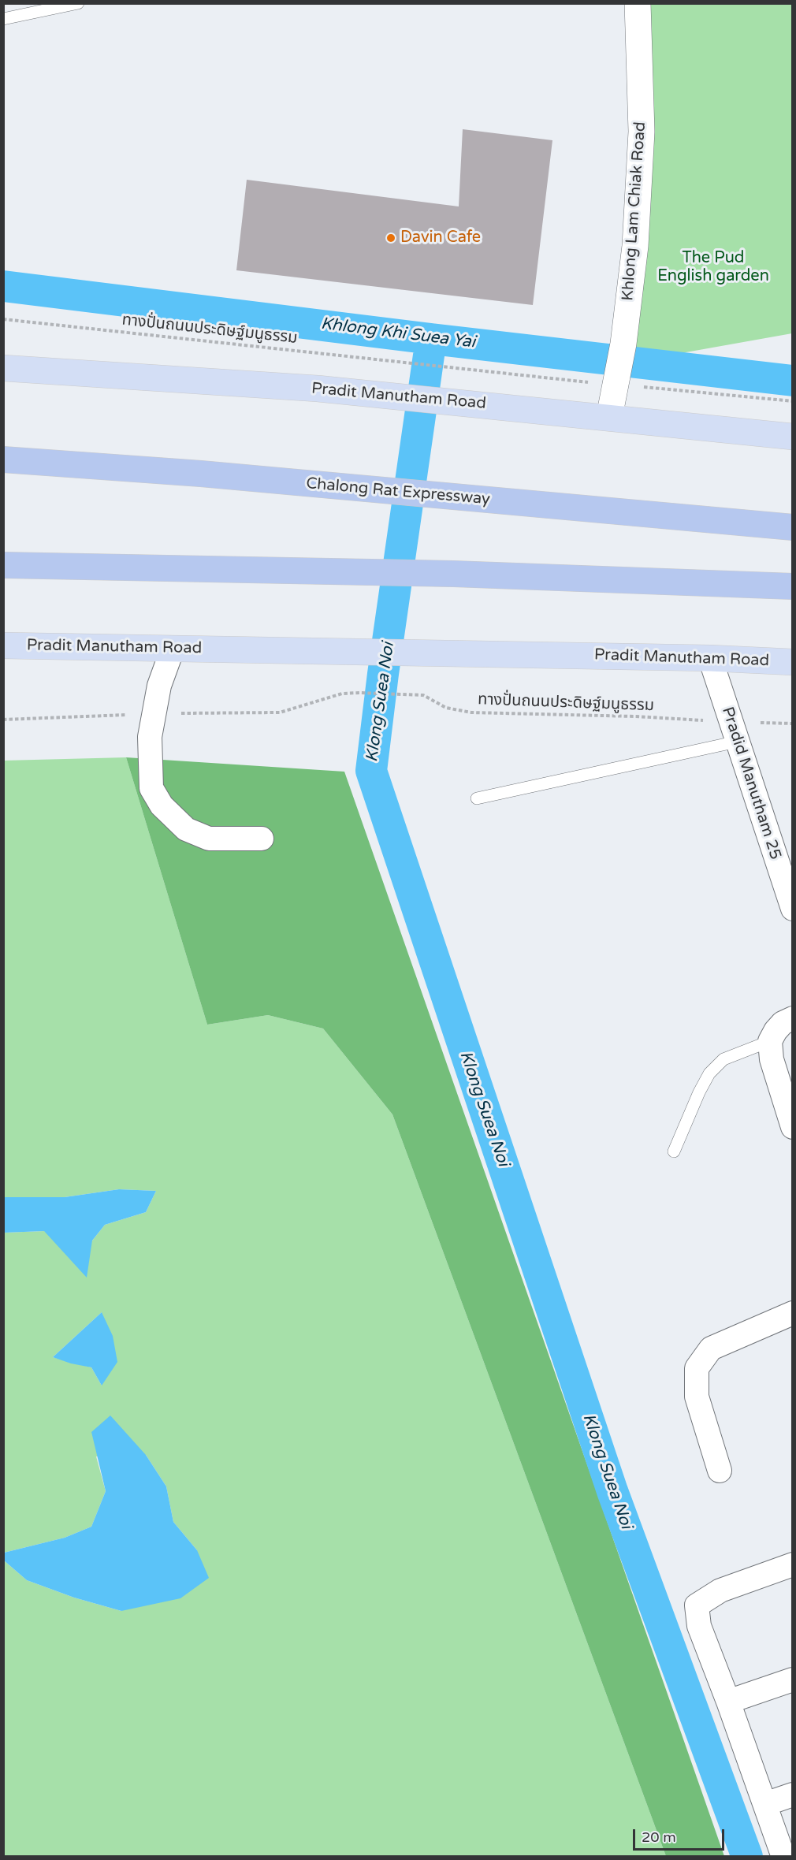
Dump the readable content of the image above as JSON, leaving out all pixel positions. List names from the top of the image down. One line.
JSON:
{"streets":{"highway":["Chalong Rat Expressway"],"main road":["Pradit Manutham Road"],"street":["Khlong Lam Chiak Road","Pradid Manutham 25"],"path":["ทางปั่นถนนประดิษฐ์มนูธรรม"]},"crossings":[["Khlong Lam Chiak Road","Pradit Manutham Road"],["ทางปั่นถนนประดิษฐ์มนูธรรม","Pradid Manutham 25"],["Pradit Manutham Road","Pradid Manutham 25"]],"water":["Khlong Khi Suea Yai","Klong Suea Noi"],"parks":["The Pud English garden"],"places":["Davin Cafe"],"scale_bar":"20 m"}
